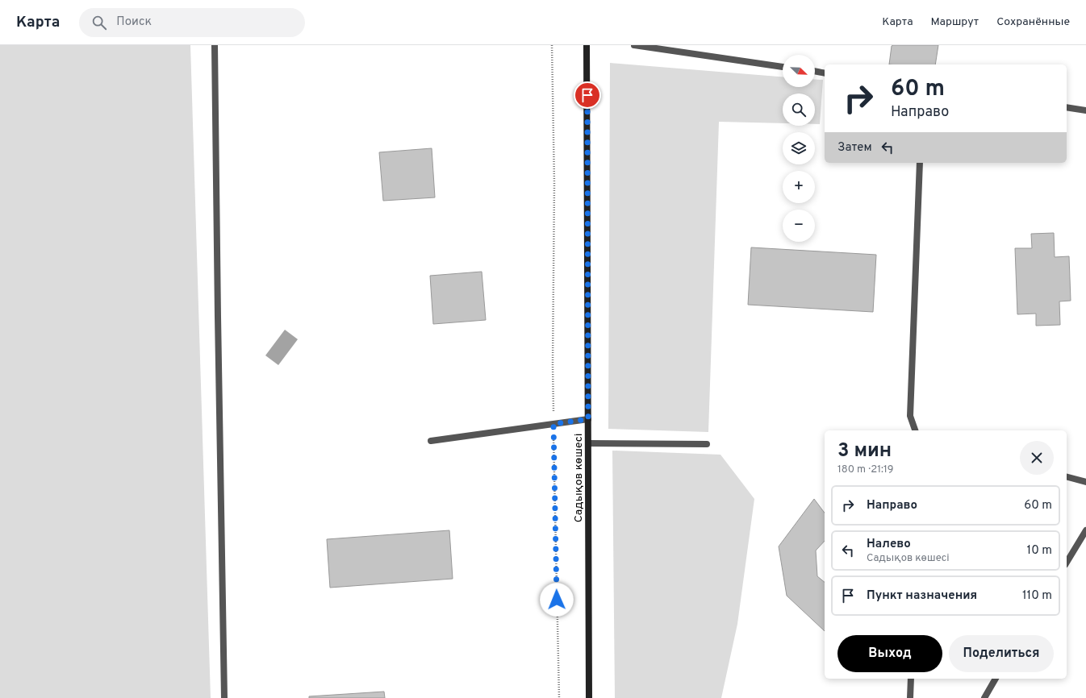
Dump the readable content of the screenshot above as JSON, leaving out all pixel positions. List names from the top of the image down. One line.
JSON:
{"streets":{"street":["Садықов көшесі"]},"north":"bottom right","page":{"header":"Карта","search":"Поиск","nav":["Карта","Маршрут","Сохранённые"],"map_buttons":["+","−"],"turn":["60 m","Направо"],"then":"Затем","heading":["3 мин","180 m · 21:19"],"list":[{"name":"Направо","value":"60 m"},{"name":"Налево","note":"Садықов көшесі","value":"10 m"},{"name":"Пункт назначения","value":"110 m"}],"buttons":["Выход","Поделиться"]}}
